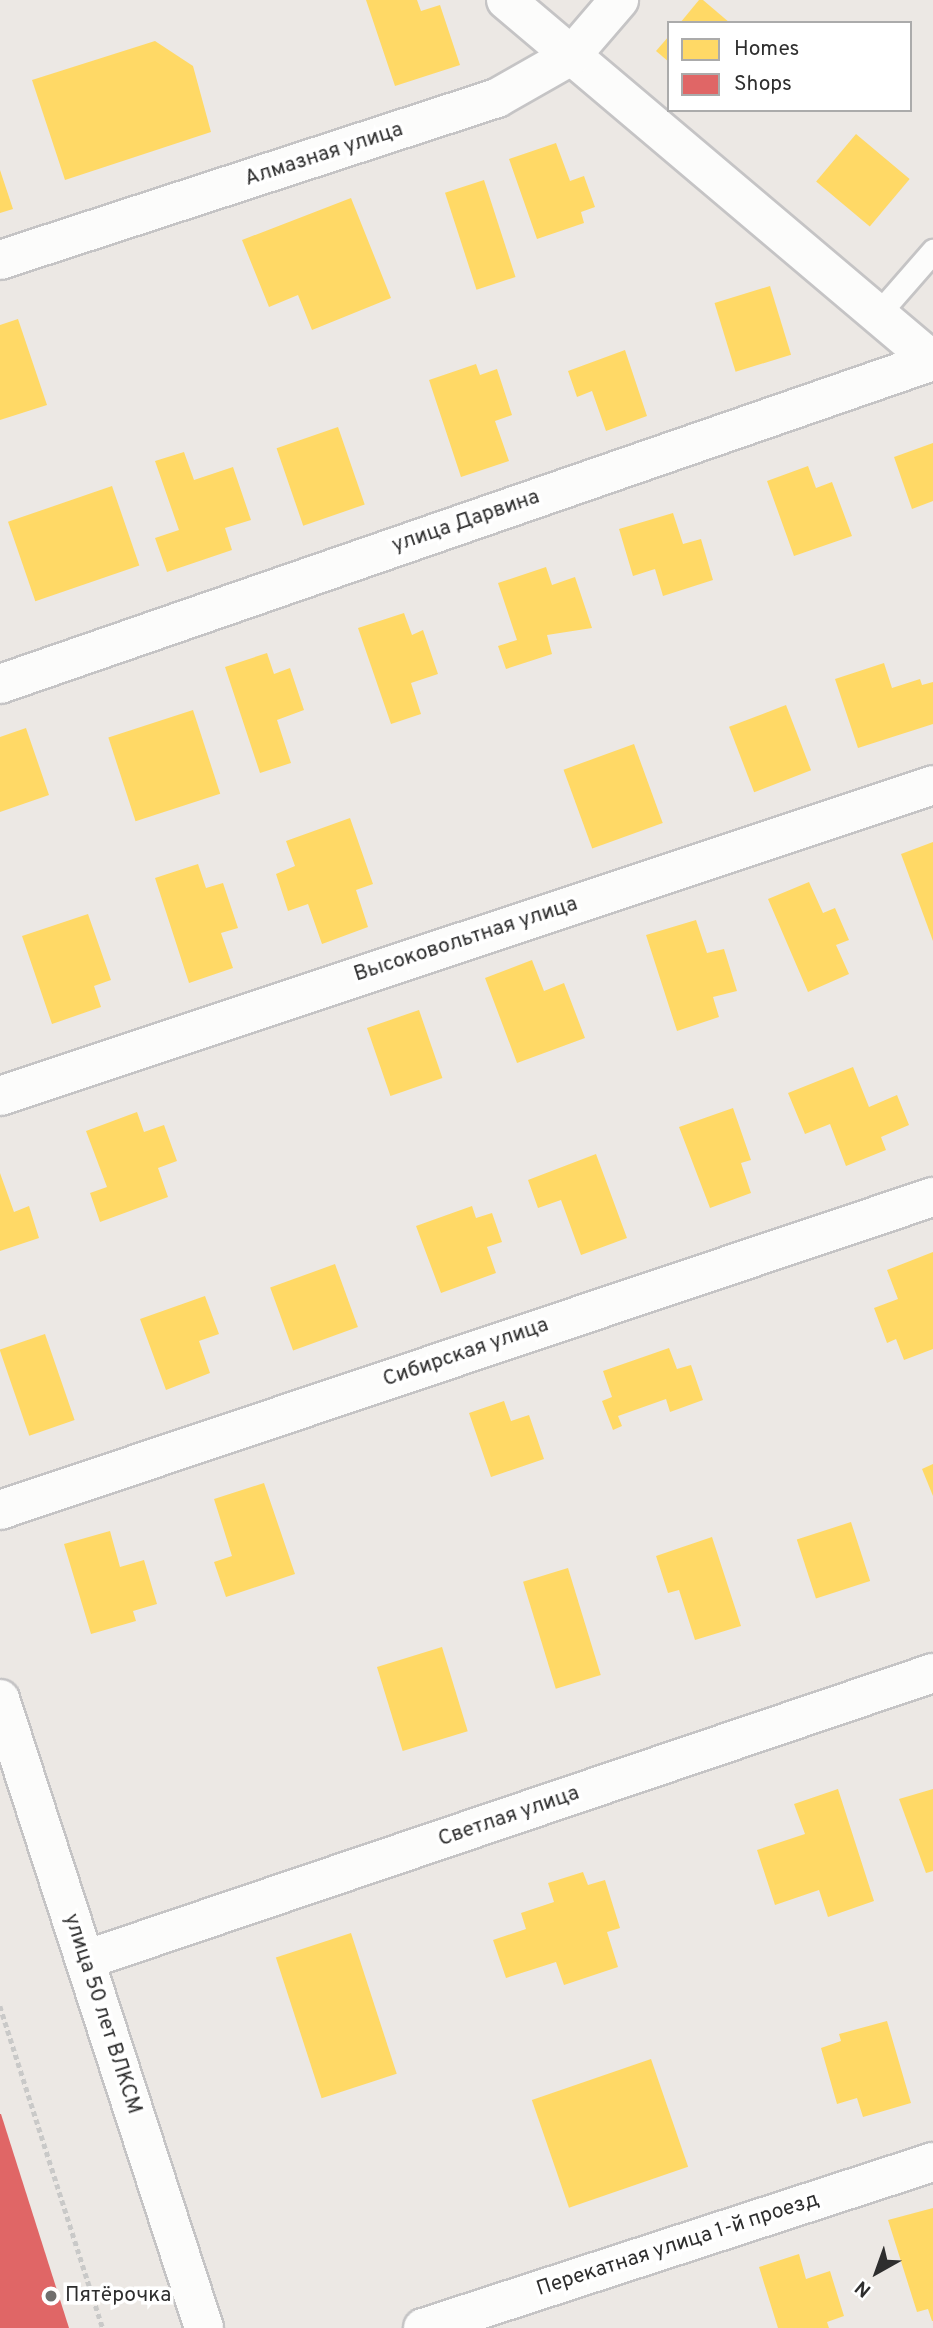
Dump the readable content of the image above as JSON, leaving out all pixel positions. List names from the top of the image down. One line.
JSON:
{"streets":{"street":["Алмазная улица","улица Дарвина","Высоковольтная улица","Сибирская улица","Светлая улица","улица 50 лет ВЛКСМ","Перекатная улица 1-й проезд"]},"crossings":[["Светлая улица","улица 50 лет ВЛКСМ"]],"places":["Пятёрочка"],"legend":["Homes","Shops"],"north":"bottom left"}
